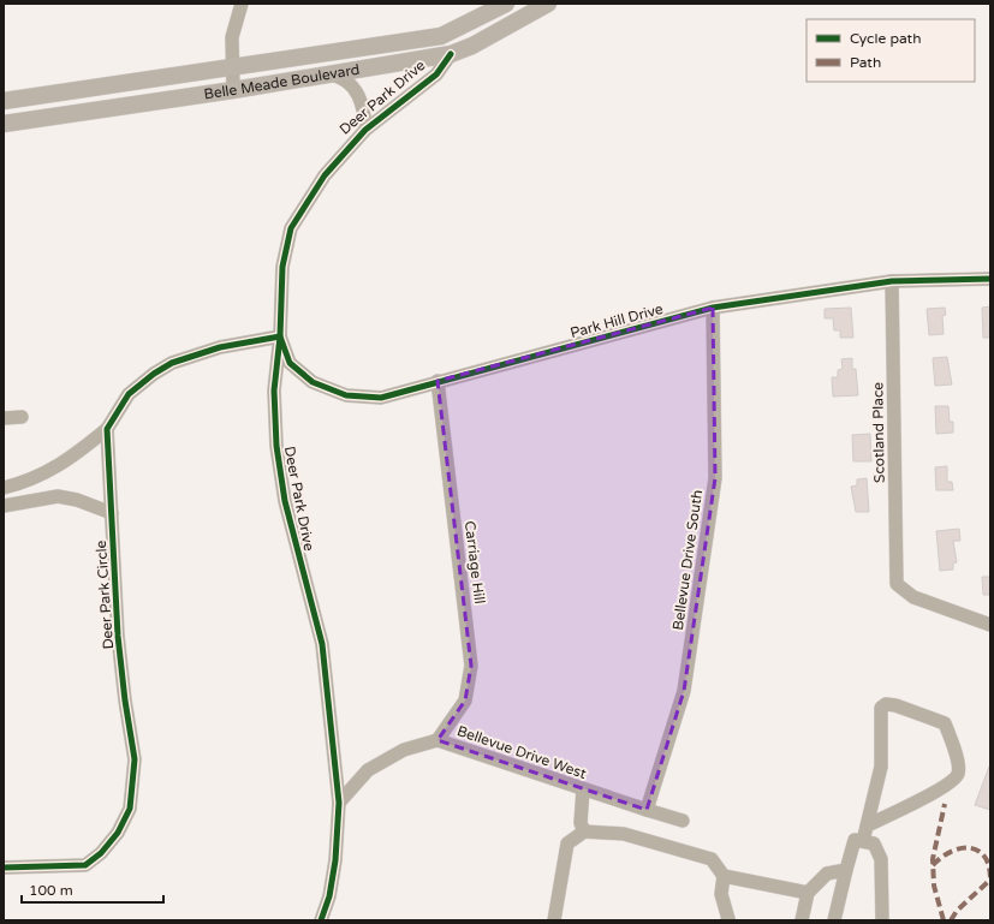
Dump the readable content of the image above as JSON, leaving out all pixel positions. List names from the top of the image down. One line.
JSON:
{"streets":{"main road":["Belle Meade Boulevard"],"street":["Deer Park Drive","Park Hill Drive","Scotland Place","Bellevue Drive South","Carriage Hill","Deer Park Circle","Bellevue Drive West"]},"crossings":[["Belle Meade Boulevard","Deer Park Drive"],["Deer Park Drive","Park Hill Drive"],["Deer Park Drive","Bellevue Drive West"],["Park Hill Drive","Scotland Place"],["Park Hill Drive","Bellevue Drive South"],["Park Hill Drive","Carriage Hill"],["Bellevue Drive South","Bellevue Drive West"],["Carriage Hill","Bellevue Drive West"]],"legend":["Cycle path","Path"],"scale_bar":"100 m"}
